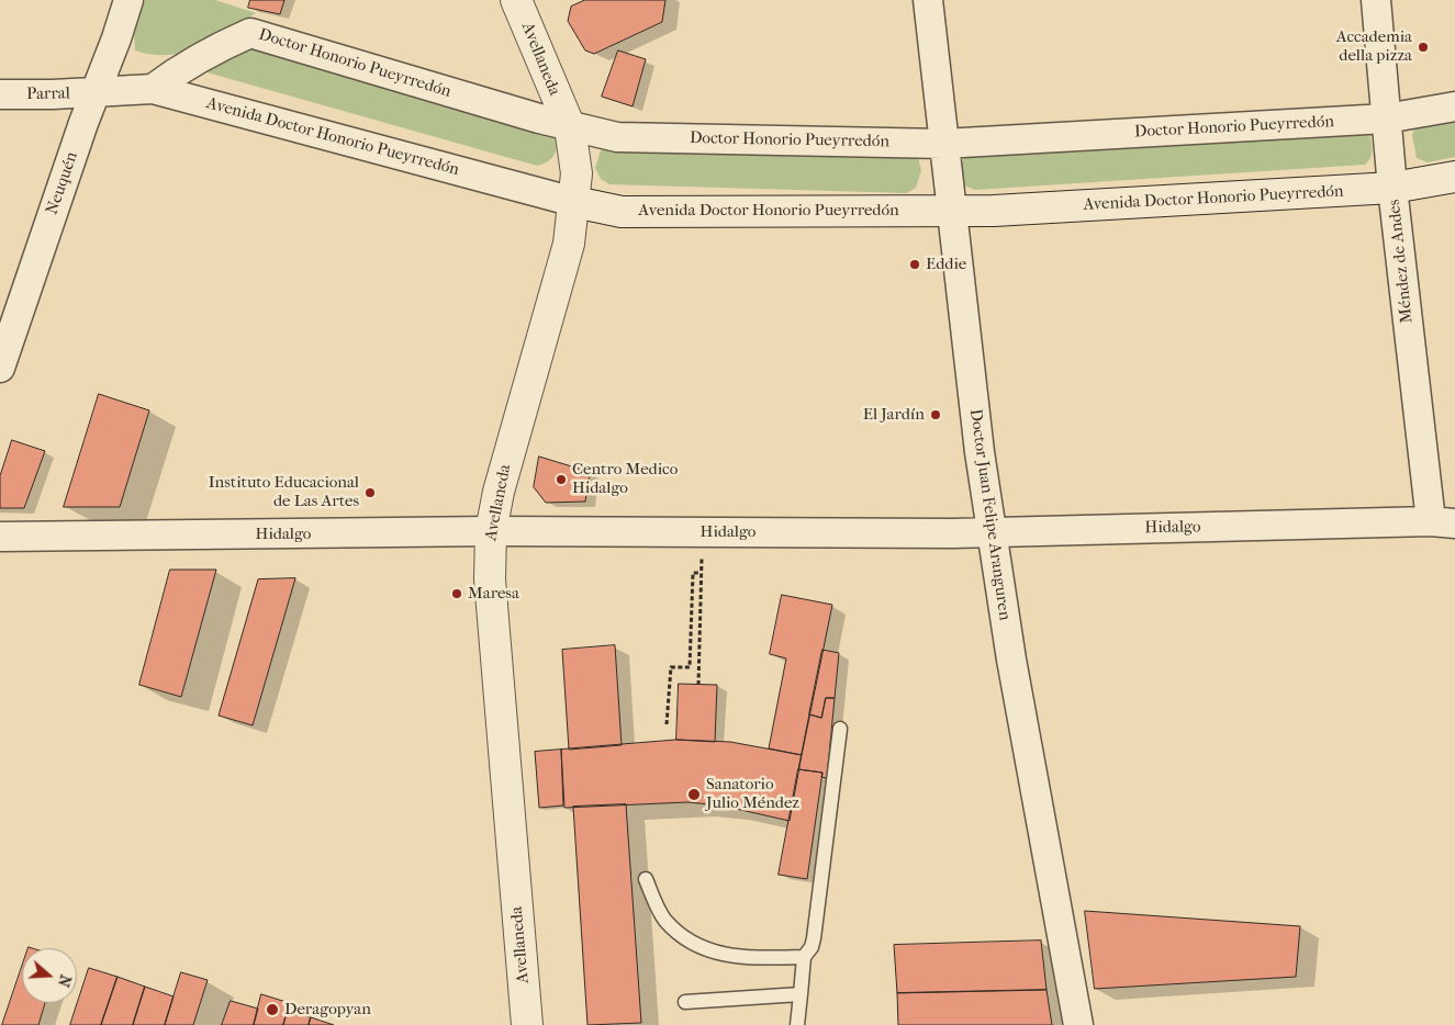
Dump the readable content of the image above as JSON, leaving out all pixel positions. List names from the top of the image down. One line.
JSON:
{"streets":{"street":["Avellaneda","Doctor Honorio Pueyrredón","Parral","Avenida Doctor Honorio Pueyrredón","Neuquén","Méndez de Andes","Doctor Juan Felipe Aranguren","Hidalgo"]},"crossings":[["Avellaneda","Doctor Honorio Pueyrredón"],["Avellaneda","Avenida Doctor Honorio Pueyrredón"],["Avellaneda","Hidalgo"],["Doctor Honorio Pueyrredón","Avenida Doctor Honorio Pueyrredón"],["Doctor Honorio Pueyrredón","Méndez de Andes"],["Doctor Honorio Pueyrredón","Doctor Juan Felipe Aranguren"],["Parral","Avenida Doctor Honorio Pueyrredón"],["Parral","Neuquén"],["Avenida Doctor Honorio Pueyrredón","Neuquén"],["Avenida Doctor Honorio Pueyrredón","Méndez de Andes"],["Avenida Doctor Honorio Pueyrredón","Doctor Juan Felipe Aranguren"],["Méndez de Andes","Hidalgo"],["Doctor Juan Felipe Aranguren","Hidalgo"]],"places":["Accademia della pizza","Eddie","El Jardín","Centro Medico Hidalgo","Instituto Educacional de Las Artes","Maresa","Sanatorio Julio Méndez","Deragopyan"],"north":"right"}
